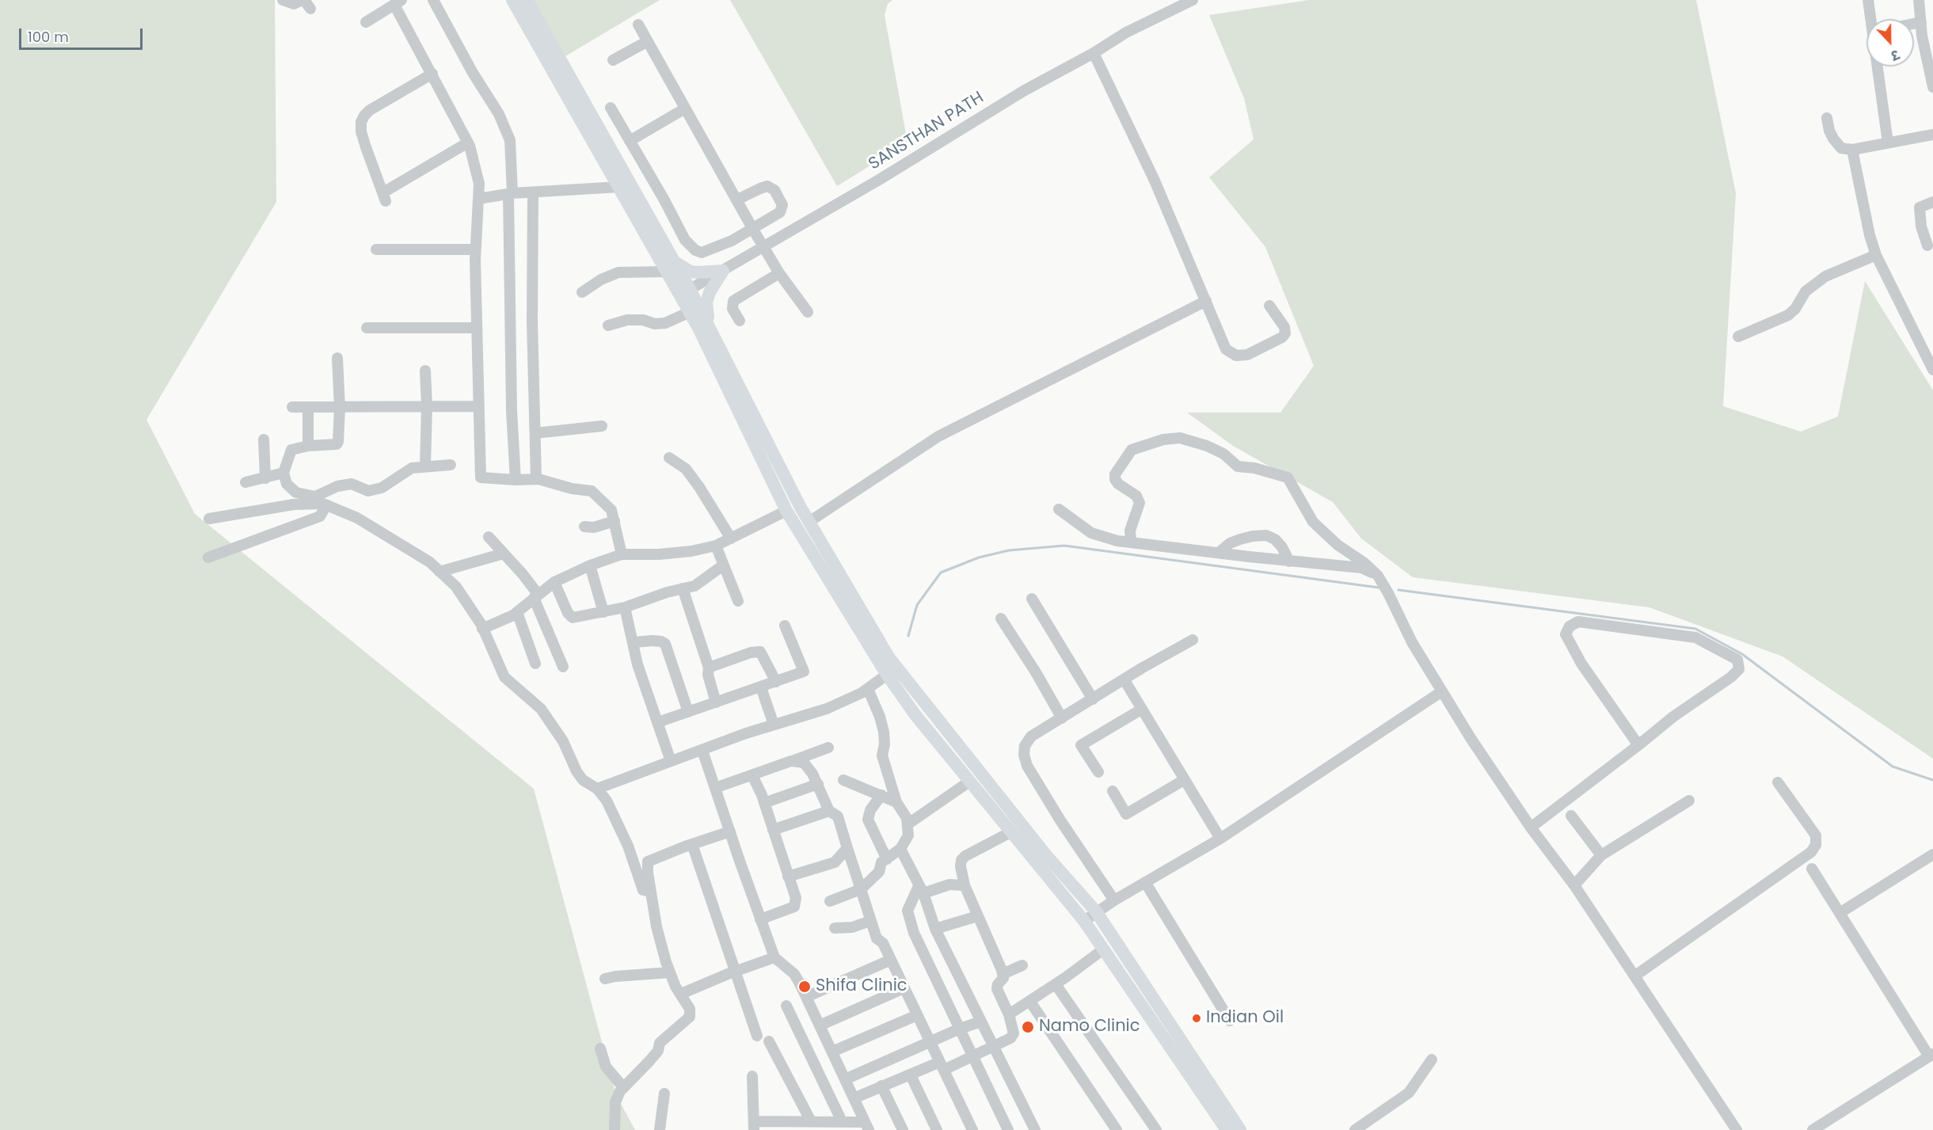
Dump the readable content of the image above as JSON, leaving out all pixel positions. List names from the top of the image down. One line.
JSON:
{"streets":{"street":["SANSTHAN PATH"]},"places":["Shifa Clinic","Indian Oil","Namo Clinic"],"scale_bar":"100 m","north":"bottom"}
